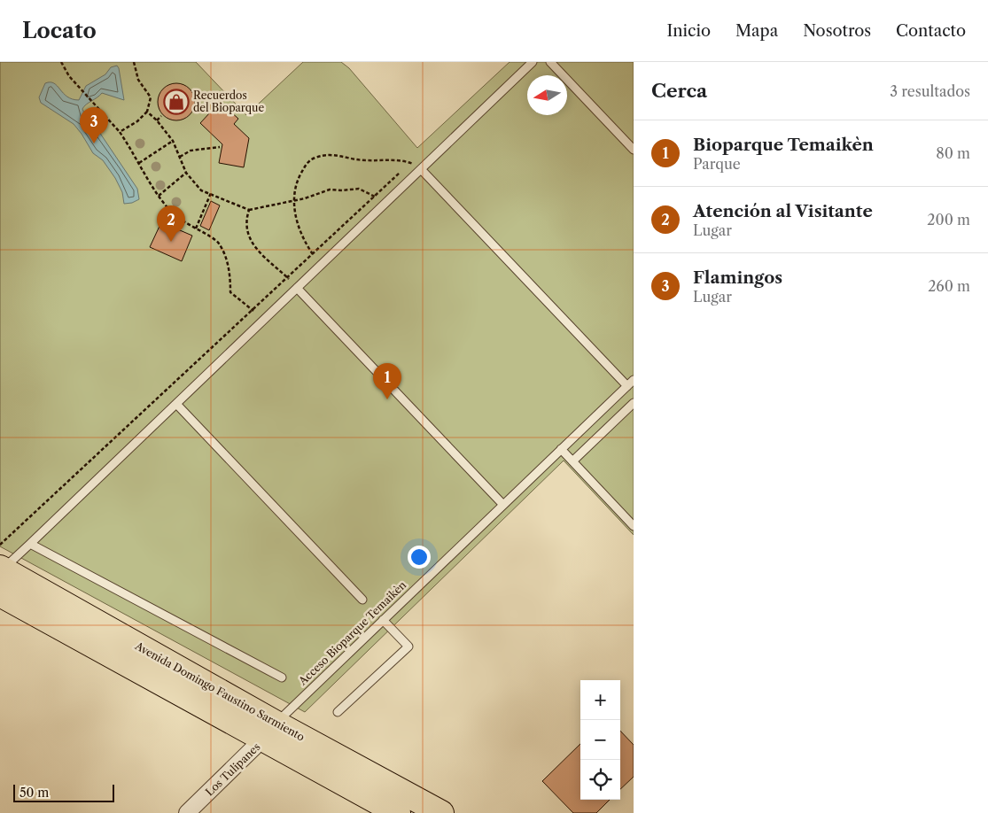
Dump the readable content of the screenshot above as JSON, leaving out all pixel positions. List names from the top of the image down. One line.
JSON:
{"streets":{"main road":["Avenida Domingo Faustino Sarmiento"],"street":["Los Tulipanes"],"lane":["Acceso Bioparque Temaikèn"]},"crossings":[["Acceso Bioparque Temaikèn","Avenida Domingo Faustino Sarmiento"],["Acceso Bioparque Temaikèn","Los Tulipanes"],["Avenida Domingo Faustino Sarmiento","Los Tulipanes"]],"places":{"shop":["Recuerdos del Bioparque"]},"scale_bar":"50 m","north":"left","page":{"header":"Locato","nav":["Inicio","Mapa","Nosotros","Contacto"],"heading":["Cerca","3 resultados"],"pins":["3","2","1"],"list":[{"mark":"1","name":"Bioparque Temaikèn","note":"Parque","value":"80 m"},{"mark":"2","name":"Atención al Visitante","note":"Lugar","value":"200 m"},{"mark":"3","name":"Flamingos","note":"Lugar","value":"260 m"}],"map_buttons":["+","−"],"scale":"50 m"}}
